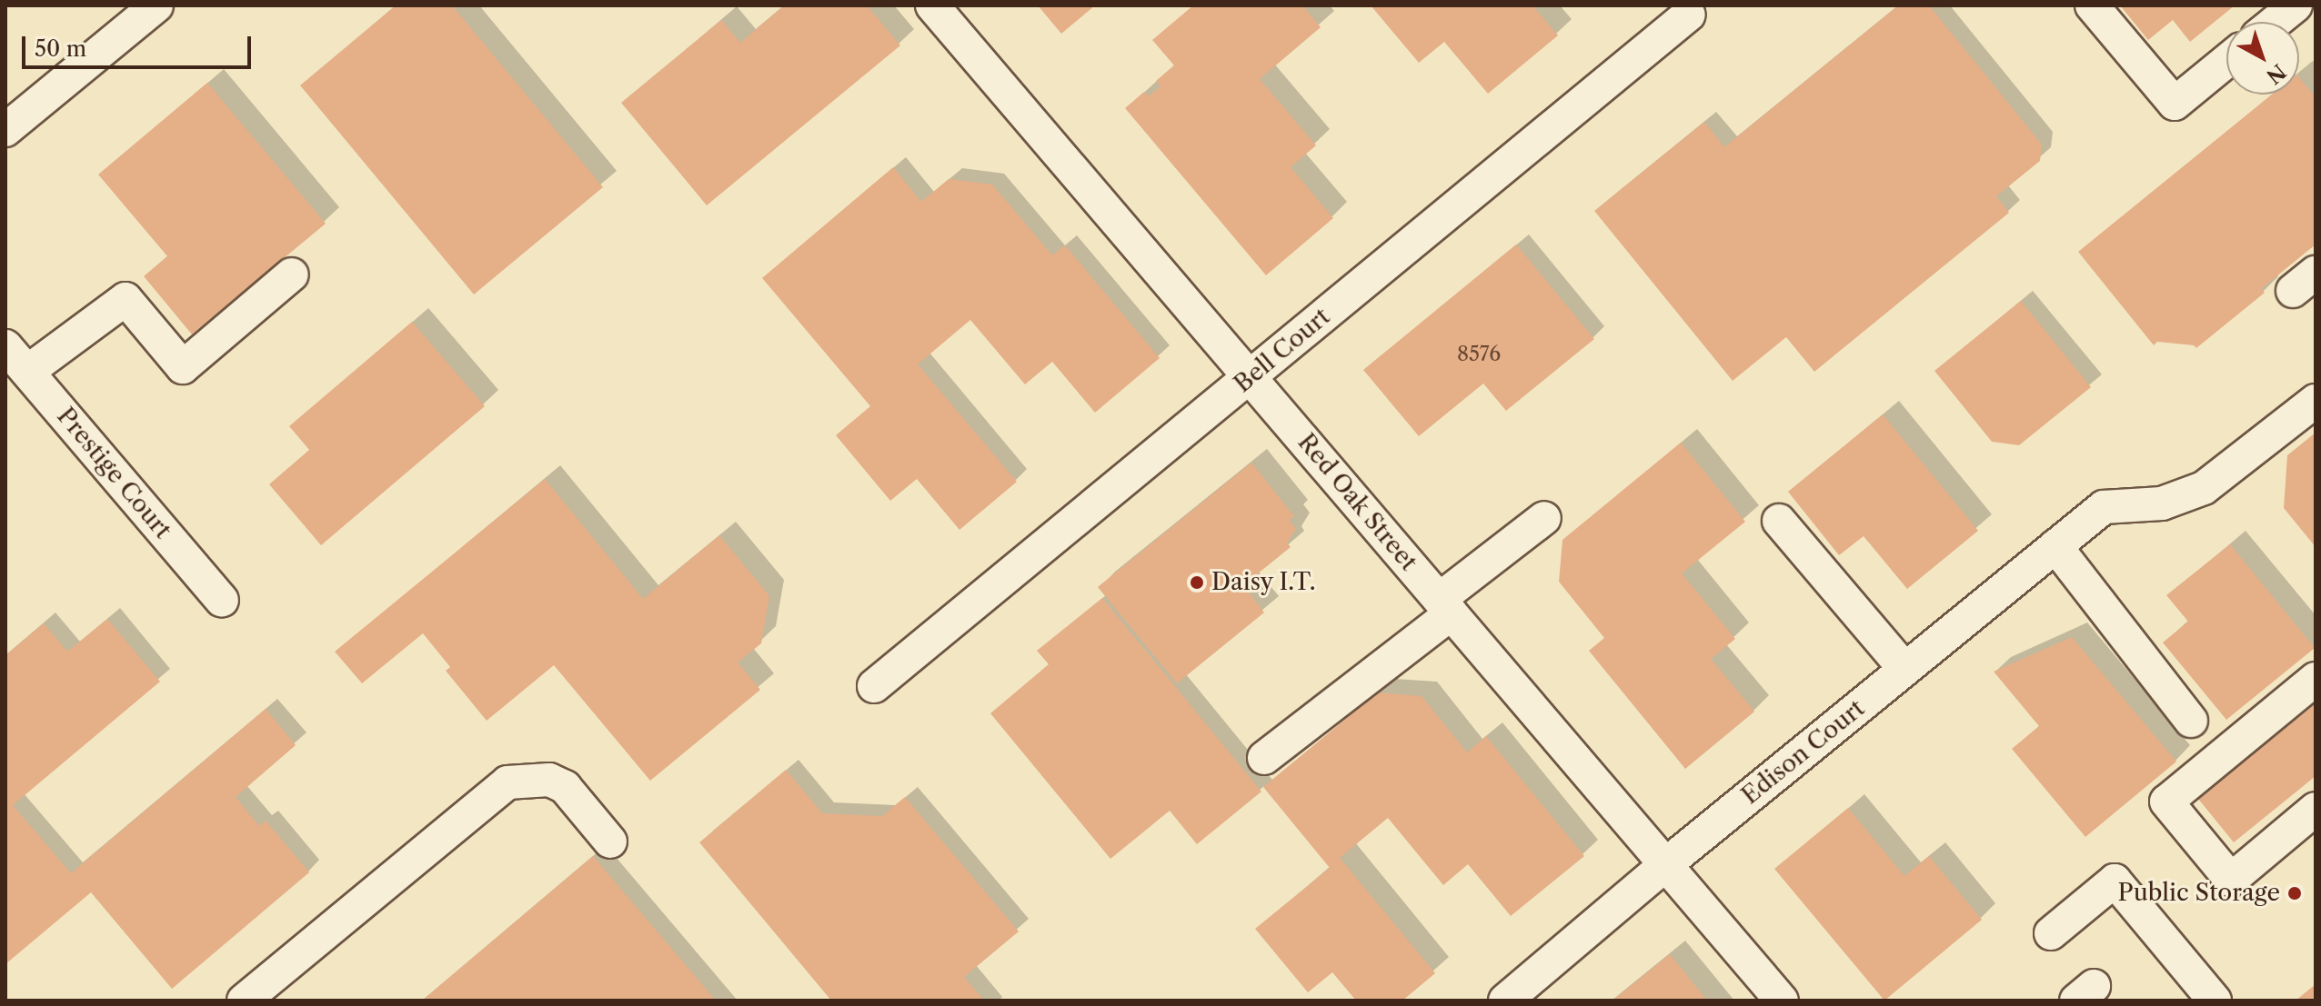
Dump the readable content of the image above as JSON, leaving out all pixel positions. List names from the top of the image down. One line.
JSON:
{"streets":{"street":["Bell Court","Prestige Court","Red Oak Street","Edison Court"]},"crossings":[["Bell Court","Red Oak Street"],["Red Oak Street","Edison Court"]],"places":["Daisy I.T.","Public Storage"],"house_numbers":["8576"],"scale_bar":"50 m","north":"bottom right"}
